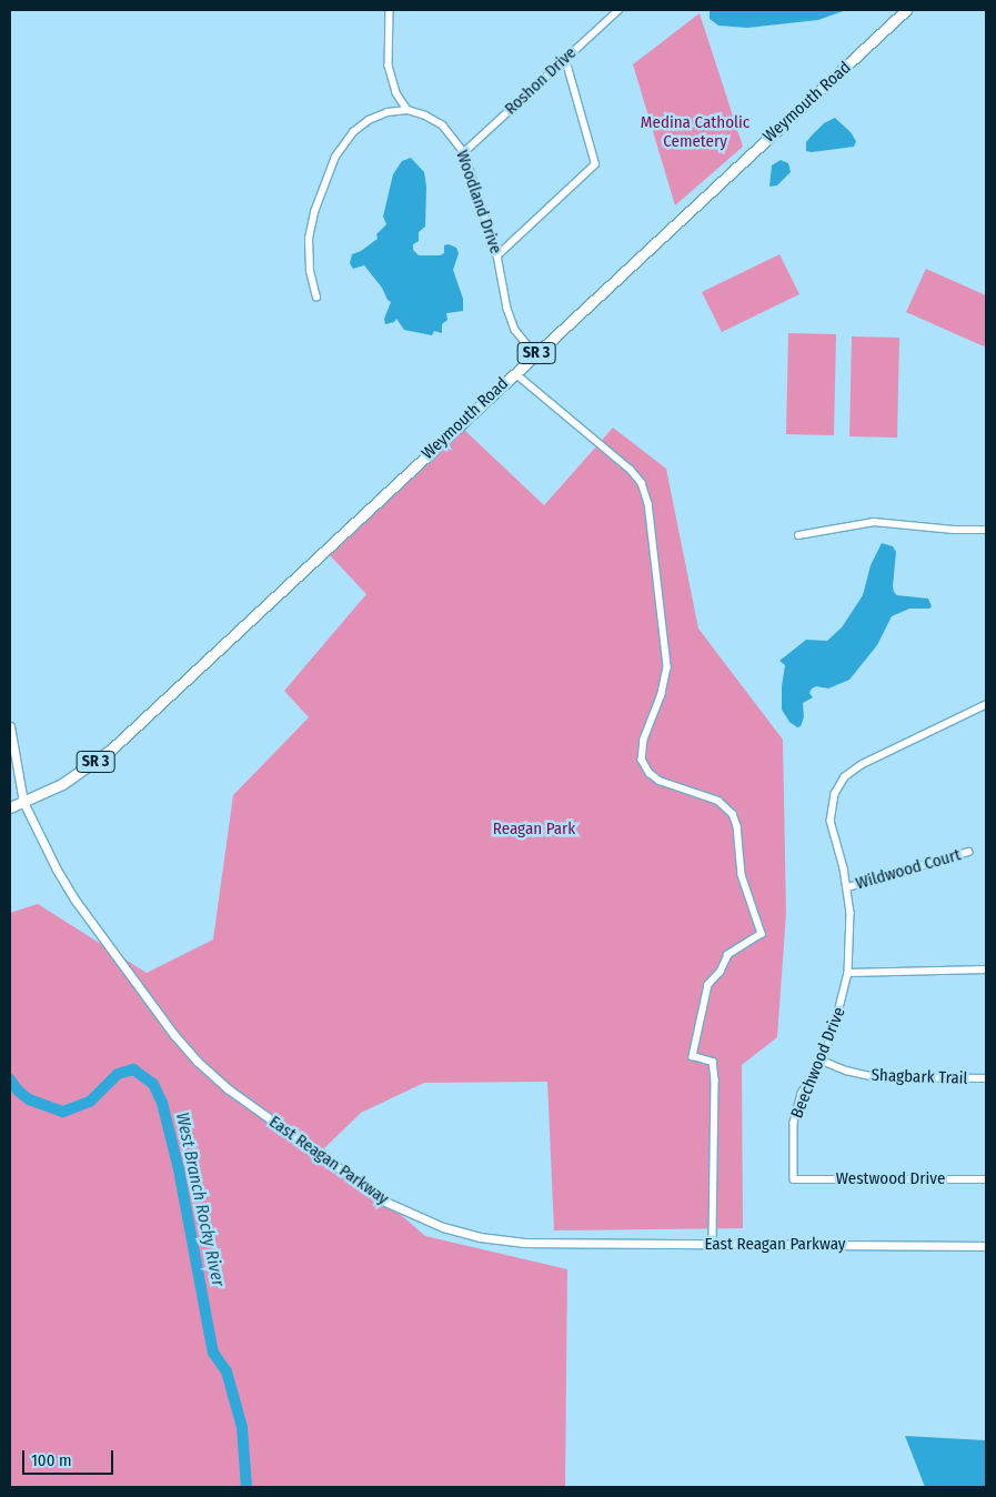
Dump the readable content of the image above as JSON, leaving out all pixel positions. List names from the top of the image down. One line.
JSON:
{"streets":{"main road":["Weymouth Road","SR 3"],"street":["Roshon Drive","Woodland Drive","Wildwood Court","Beechwood Drive","Shagbark Trail","East Reagan Parkway","Westwood Drive"]},"crossings":[["Roshon Drive","Woodland Drive"],["Weymouth Road","Woodland Drive"],["Weymouth Road","East Reagan Parkway"],["Wildwood Court","Beechwood Drive"],["Beechwood Drive","Shagbark Trail"],["Beechwood Drive","Westwood Drive"]],"water":["West Branch Rocky River"],"parks":["Medina Catholic Cemetery","Reagan Park"],"scale_bar":"100 m"}
